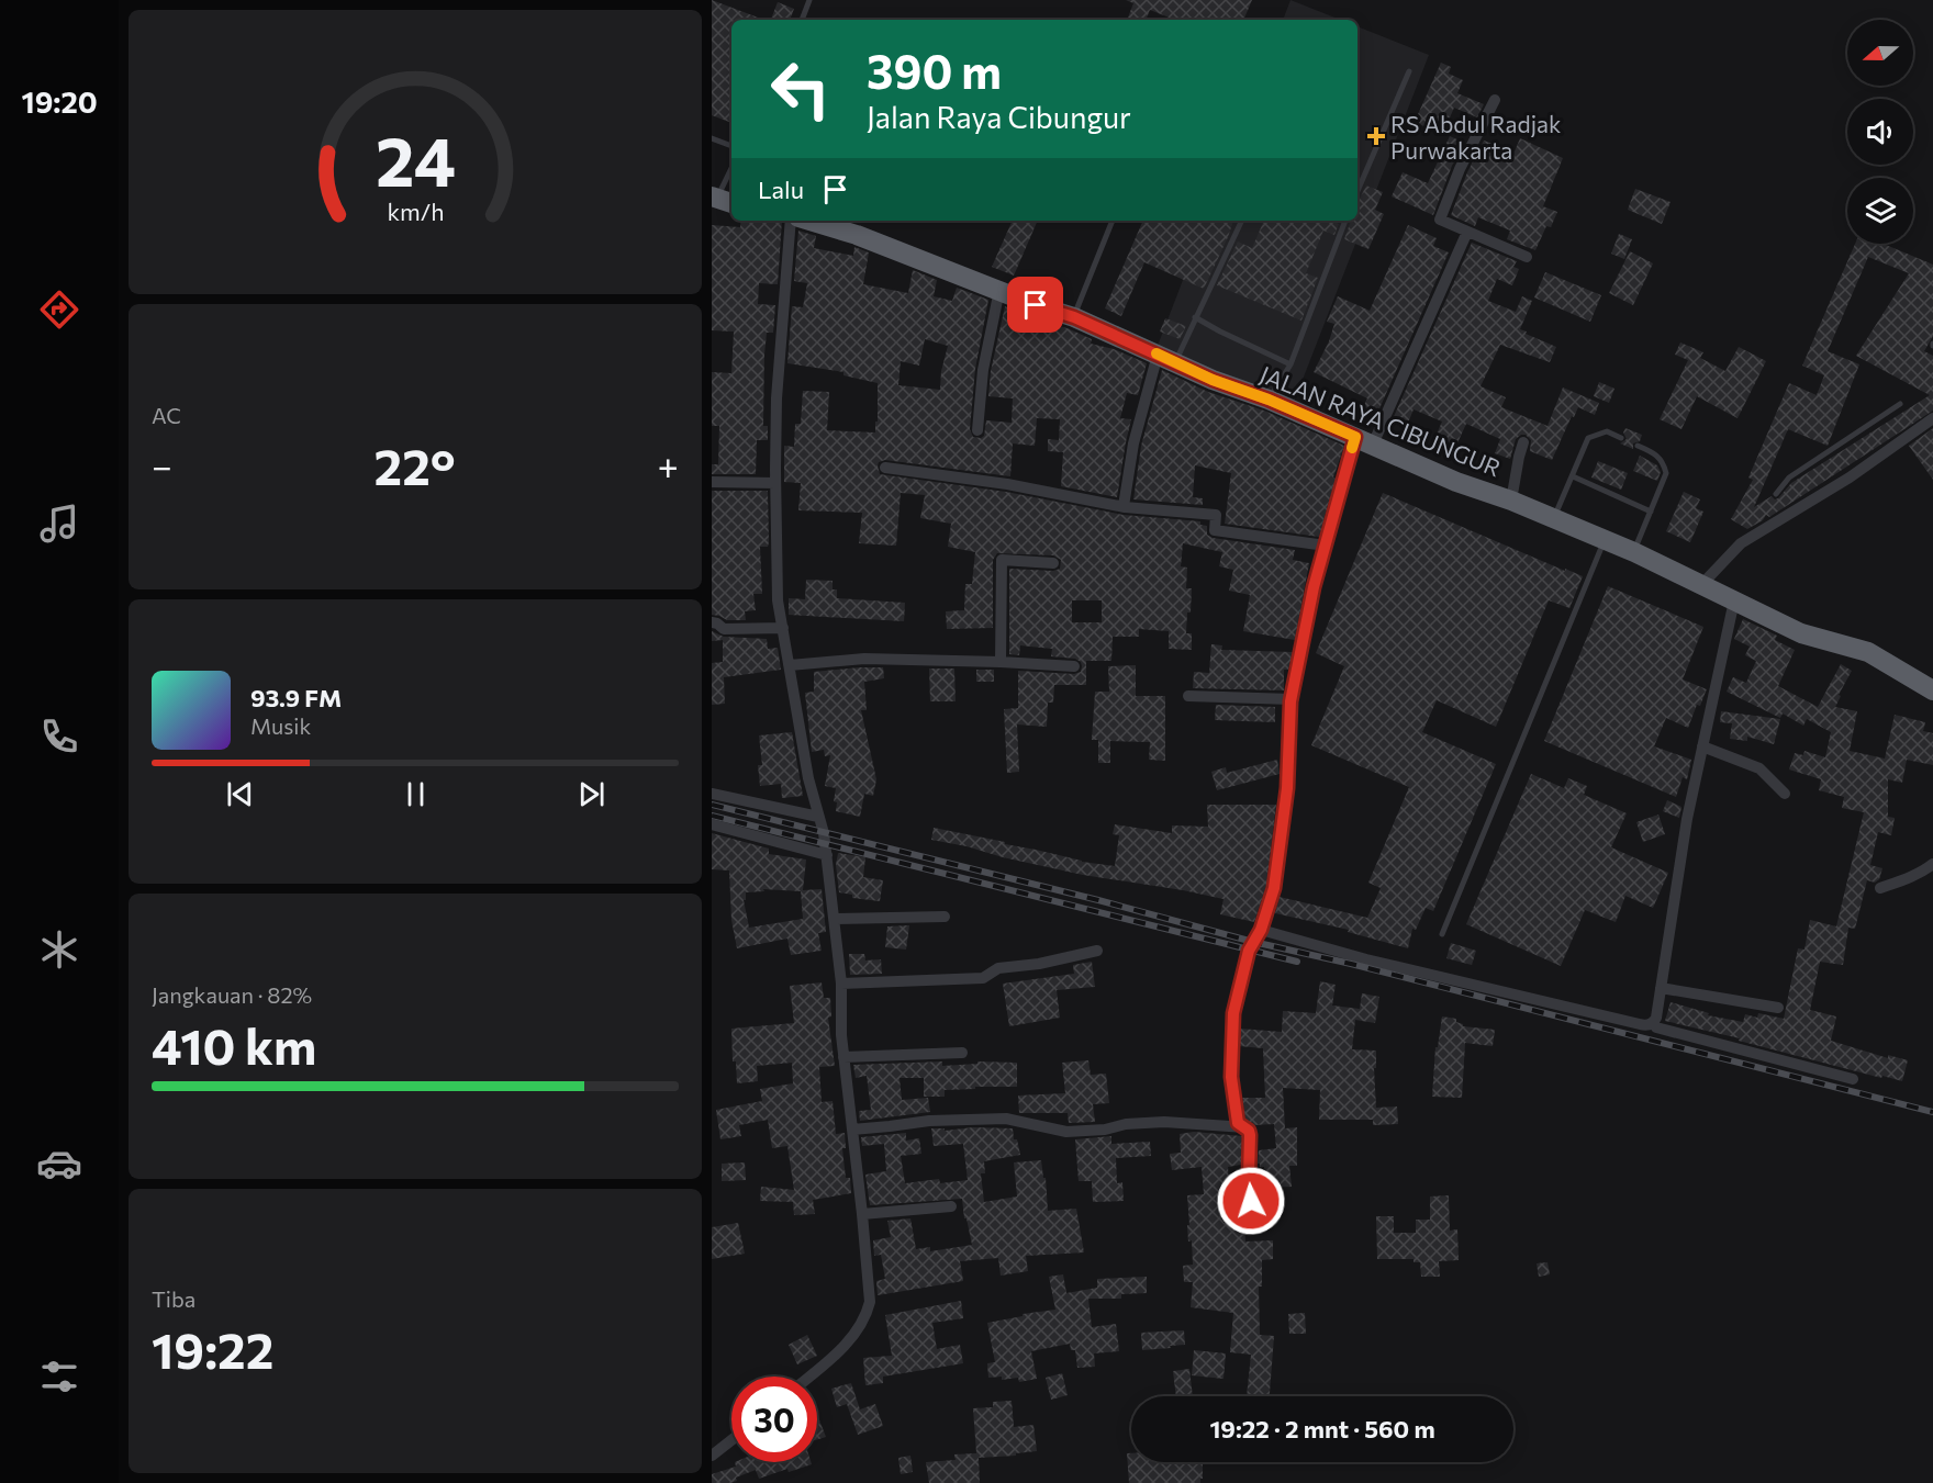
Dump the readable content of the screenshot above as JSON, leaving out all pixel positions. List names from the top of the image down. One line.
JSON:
{"streets":{"highway":["JALAN RAYA CIBUNGUR"]},"places":{"health":["RS Abdul Radjak Purwakarta"]},"north":"left","page":{"tabs":"19:20","turn":["390 m","Jalan Raya Cibungur"],"then":"Lalu","tile":["AC",["Jangkauan · 82%","410 km"],["Tiba","19:22"]],"heat":["−","22°","+"],"song":["93.9 FM","Musik"],"limit":"30","trip":"19:22 · 2 mnt · 560 m","gauge":["24","km/h"]}}
